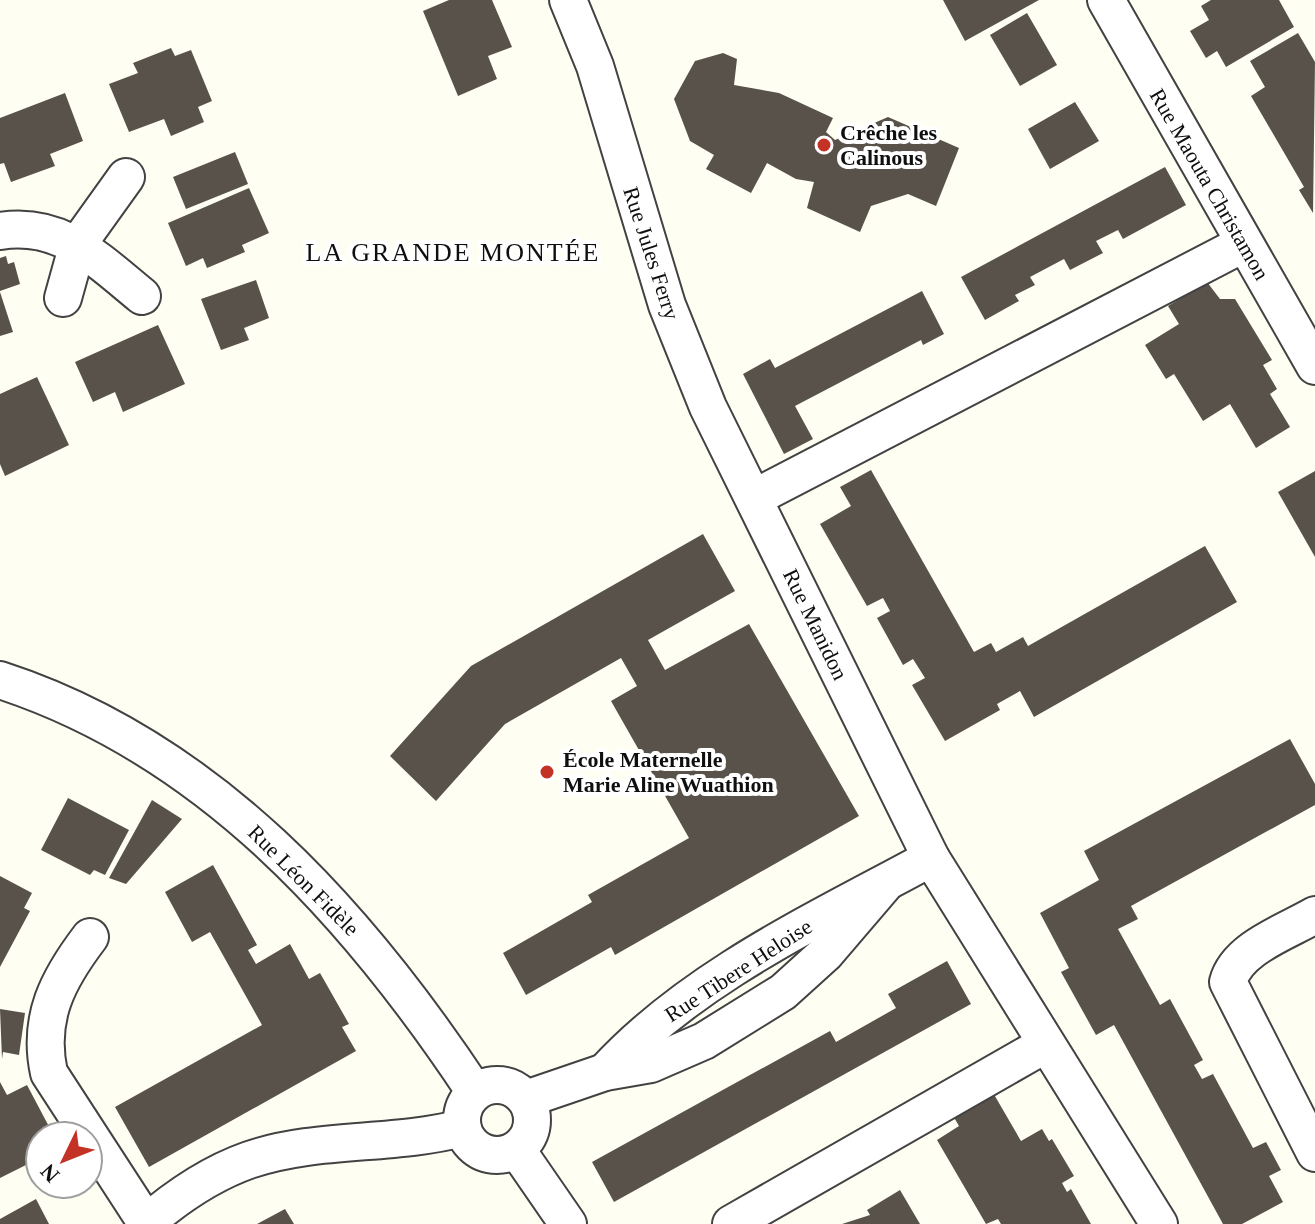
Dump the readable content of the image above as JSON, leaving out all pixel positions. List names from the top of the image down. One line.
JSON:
{"streets":{"street":["Rue Maouta Christamon","Rue Jules Ferry","Rue Manidon","Rue Léon Fidèle","Rue Tibere Heloise"]},"crossings":[["Rue Jules Ferry","Rue Manidon"],["Rue Manidon","Rue Tibere Heloise"],["Rue Léon Fidèle","Rue Tibere Heloise"]],"districts":["LA GRANDE MONTÉE"],"places":["Crêche les Calinous","École Maternelle Marie Aline Wuathion"],"north":"bottom left"}
